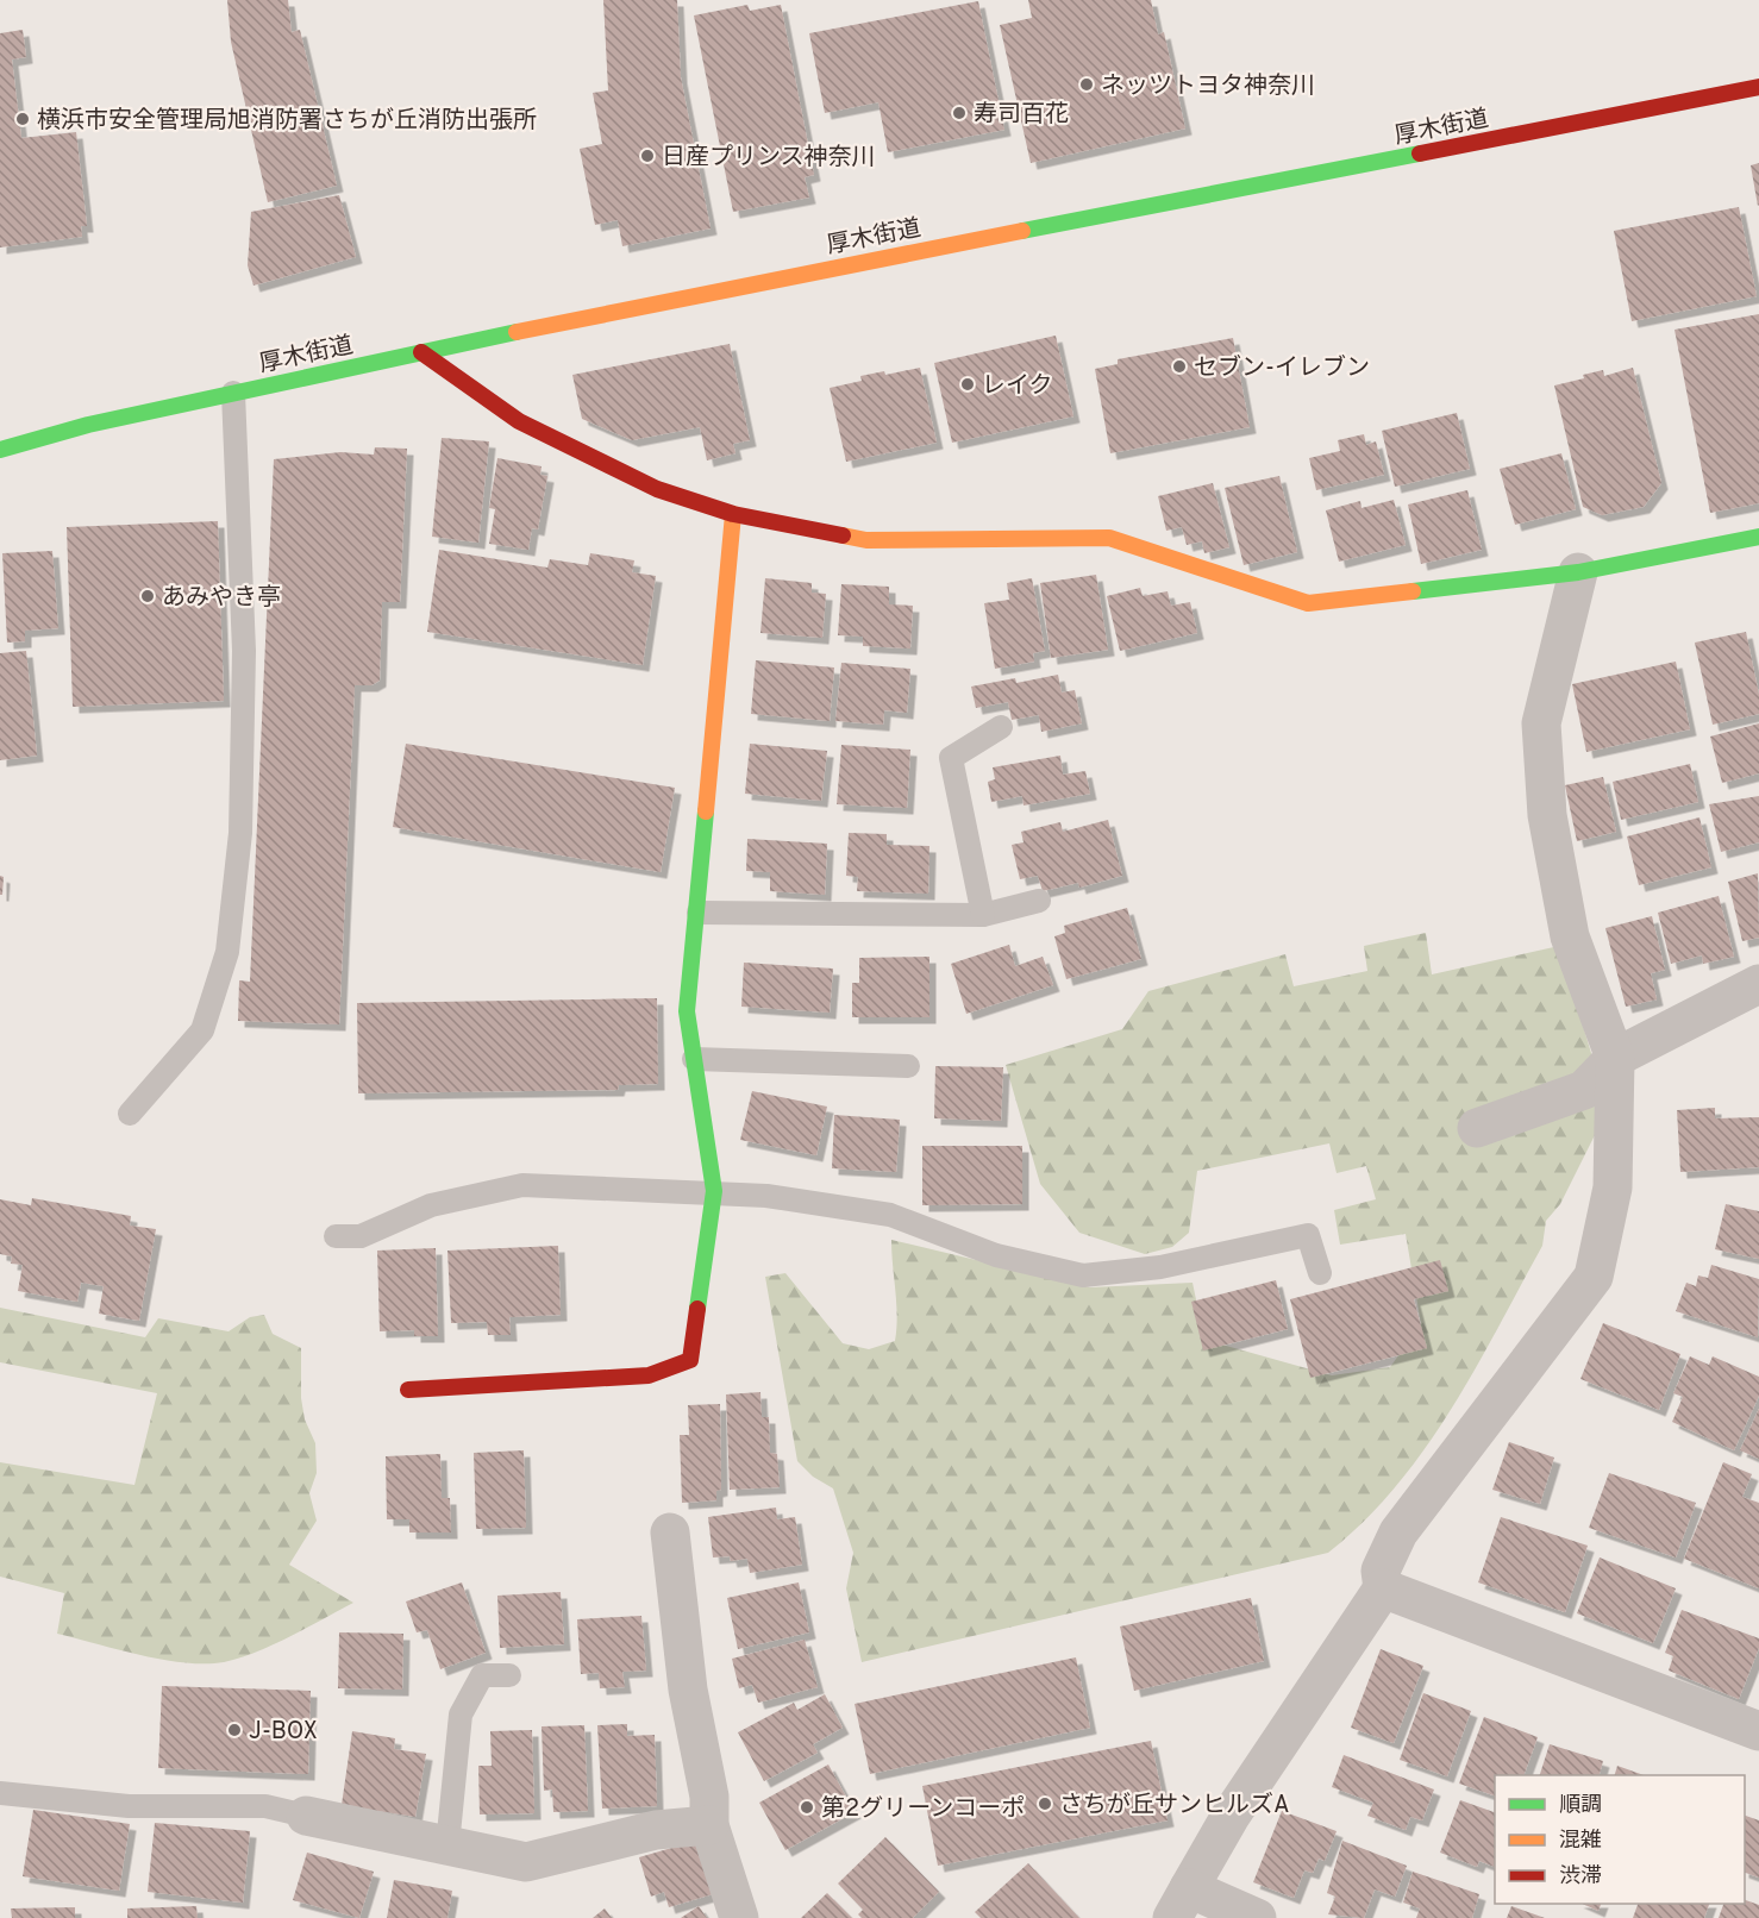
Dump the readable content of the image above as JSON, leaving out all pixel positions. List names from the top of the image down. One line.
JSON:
{"streets":{"street":["厚木街道"]},"places":["ネッツトヨタ神奈川","寿司百花","横浜市安全管理局旭消防署さちが丘消防出張所","日産プリンス神奈川","セブン-イレブン","レイク","あみやき亭","J-BOX","さちが丘サンヒルズA","第2グリーンコーポ"],"legend":["順調","混雑","渋滞"]}
